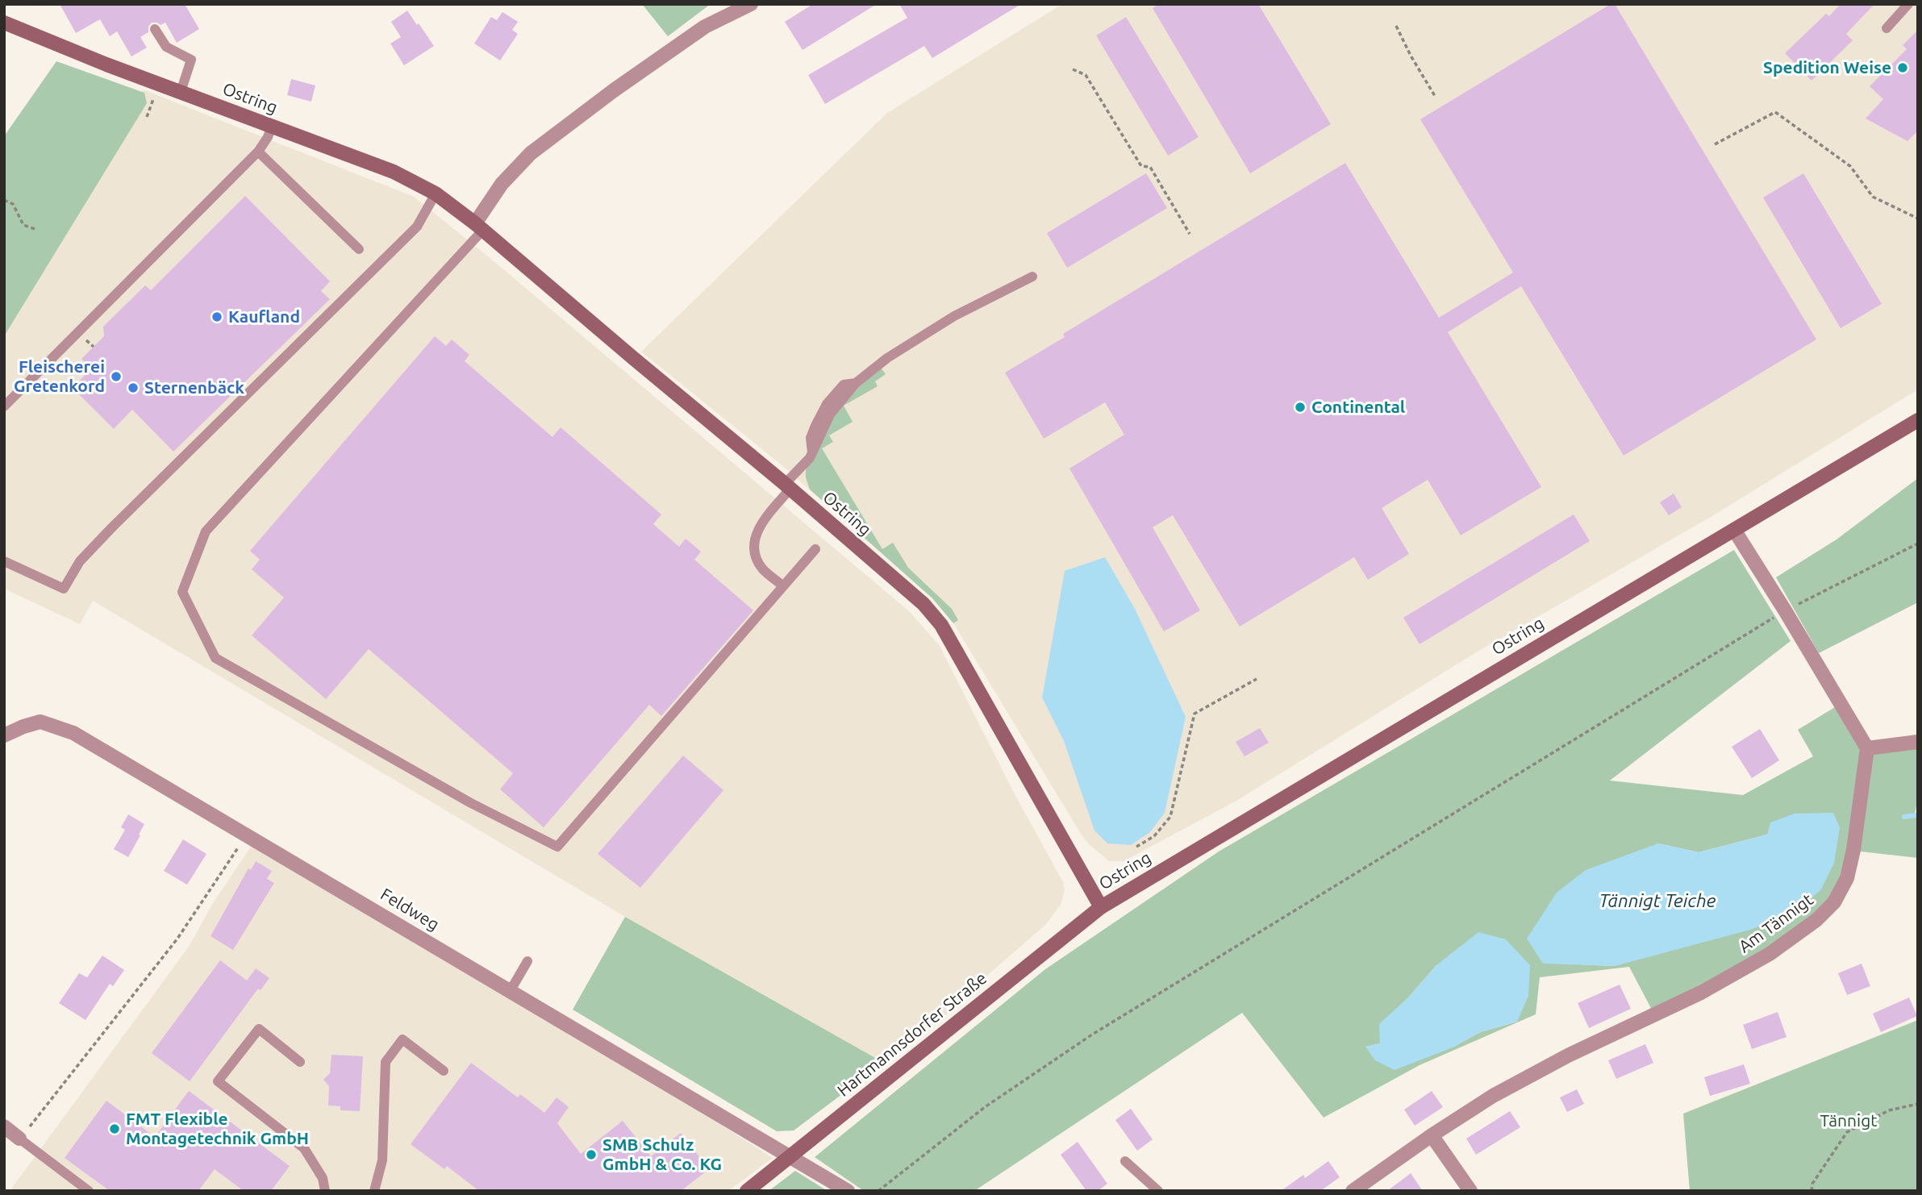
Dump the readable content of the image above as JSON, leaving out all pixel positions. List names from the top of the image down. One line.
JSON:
{"streets":{"main road":["Ostring","Hartmannsdorfer Straße"],"street":["Feldweg","Am Tännigt"]},"crossings":[["Ostring","Hartmannsdorfer Straße"],["Feldweg","Hartmannsdorfer Straße"]],"water":["Tännigt Teiche"],"parks":["Tännigt"],"places":["Spedition Weise","Kaufland","Fleischerei Gretenkord","Sternenbäck","Continental","FMT Flexible Montagetechnik GmbH","SMB Schulz GmbH & Co. KG"]}
